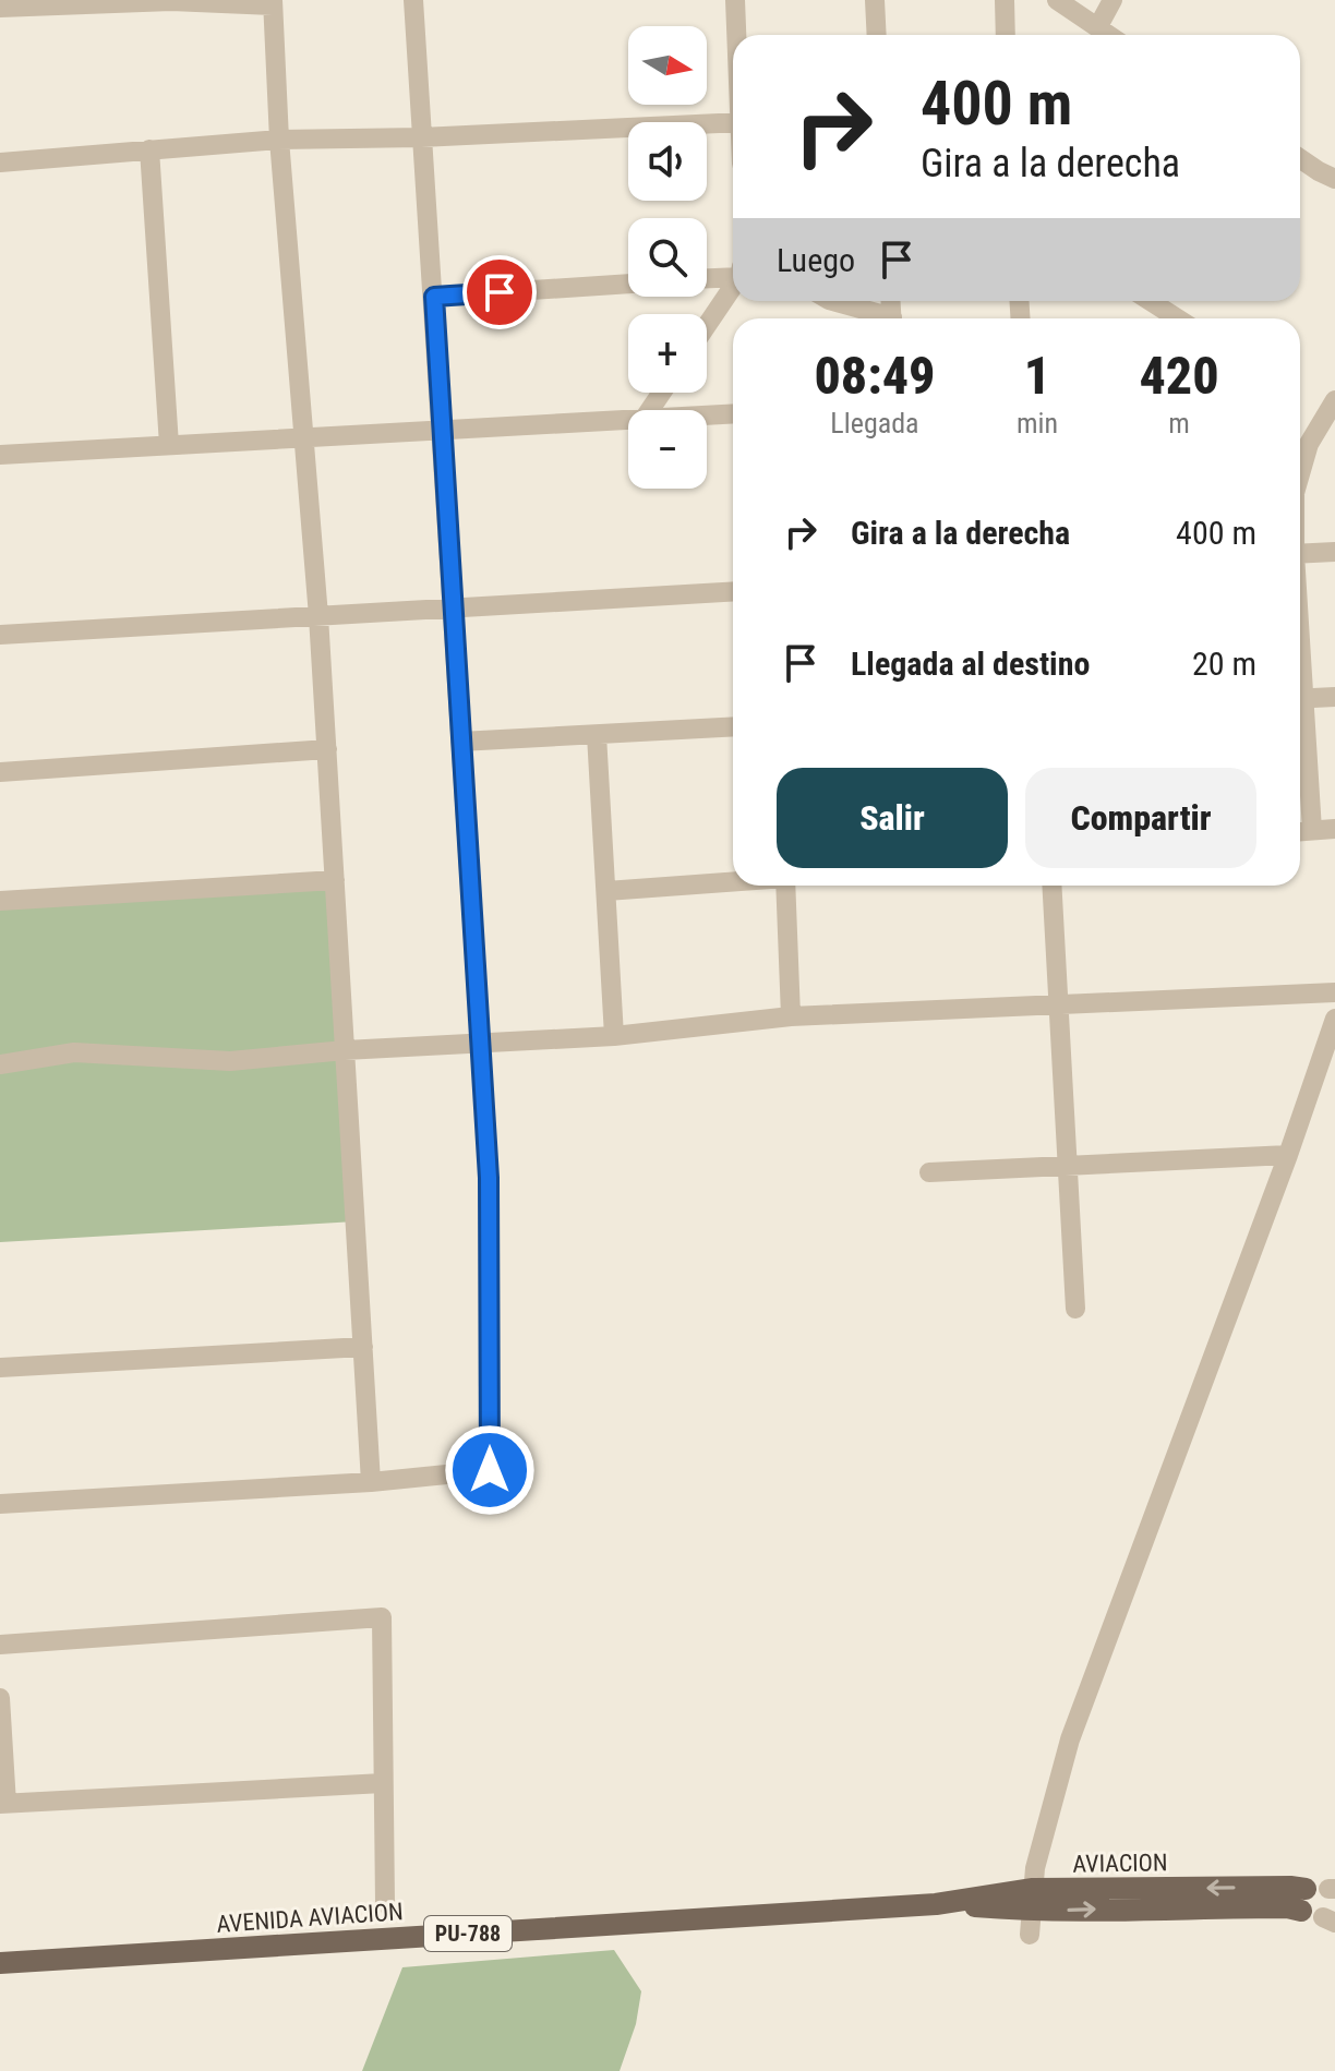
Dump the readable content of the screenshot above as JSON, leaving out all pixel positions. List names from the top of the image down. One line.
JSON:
{"streets":{"main road":["AVIACION","AVENIDA AVIACION","PU-788"]},"crossings":[["AVIACION","AVENIDA AVIACION"]],"north":"right","page":{"map_buttons":["+","−"],"turn":["400 m","Gira a la derecha"],"then":"Luego","eta":["08:49","Llegada","1","min","420","m"],"list":[{"name":"Gira a la derecha","value":"400 m"},{"name":"Llegada al destino","value":"20 m"}],"buttons":["Salir","Compartir"]}}
